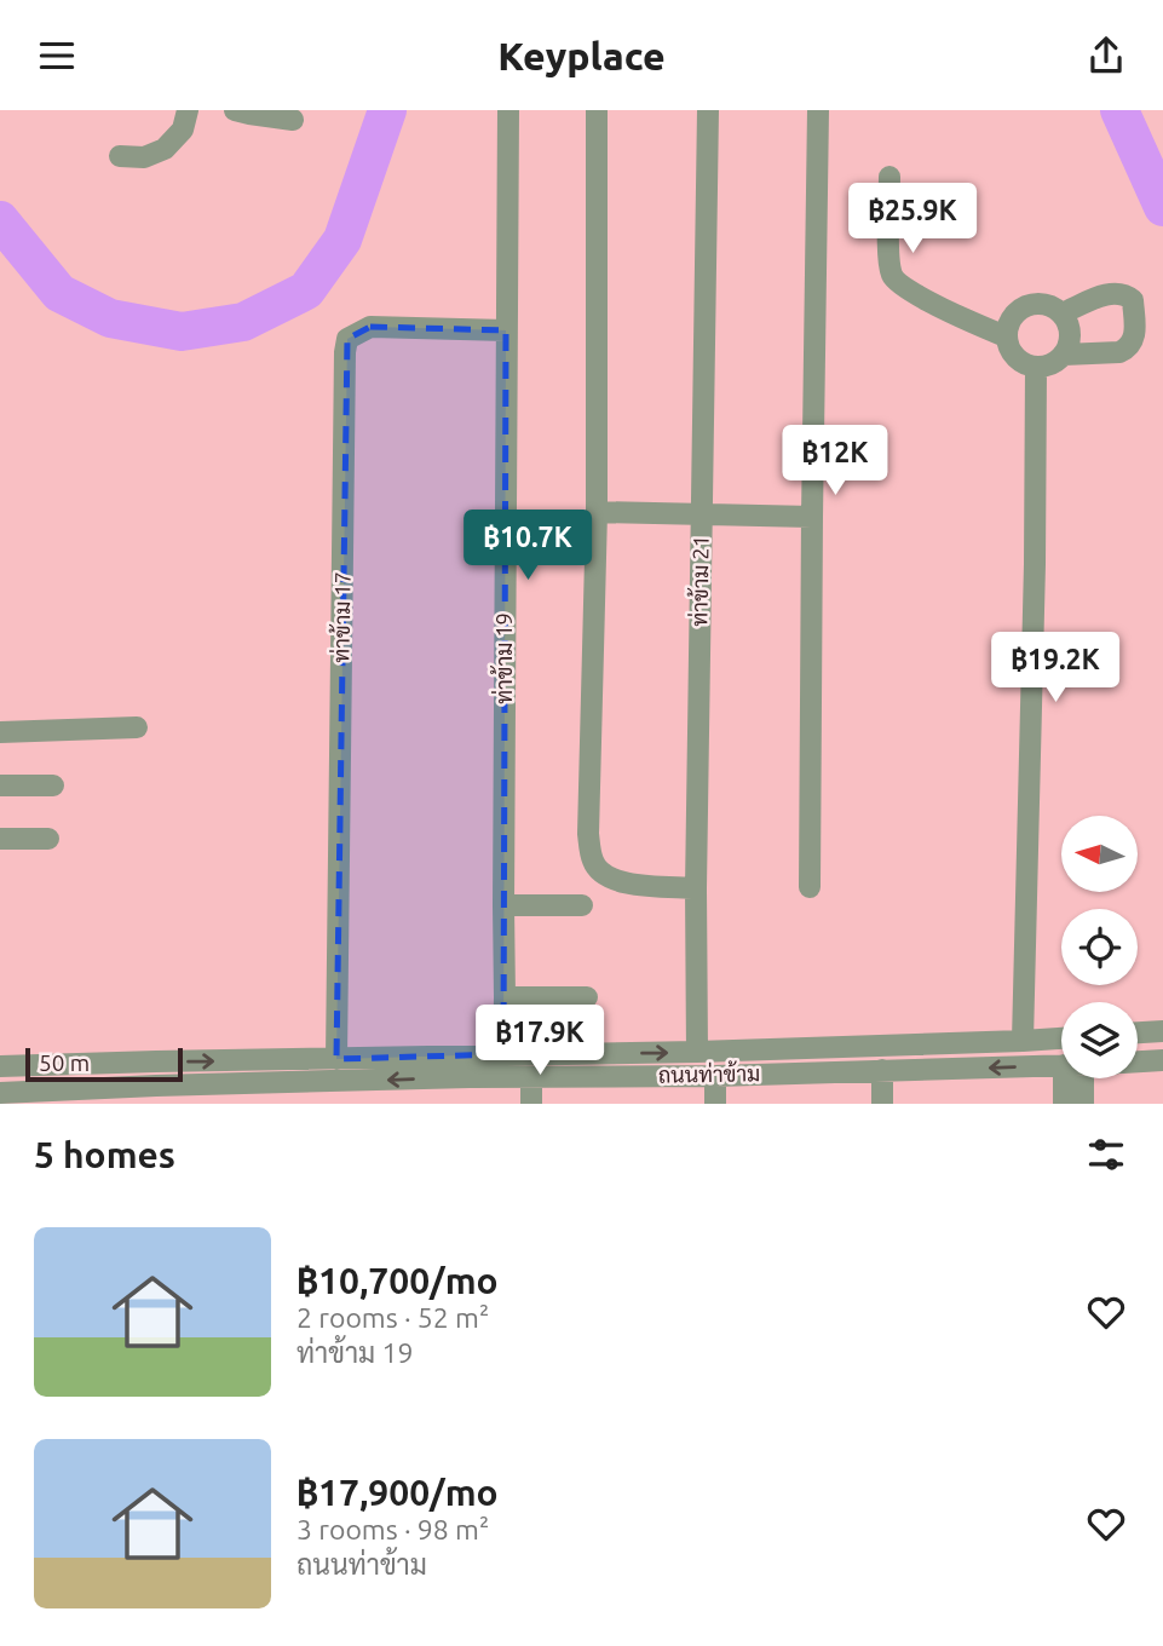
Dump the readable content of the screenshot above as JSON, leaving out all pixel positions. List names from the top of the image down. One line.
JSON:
{"streets":{"street":["ท่าข้าม 21","ท่าข้าม 17","ท่าข้าม 19","ถนนท่าข้าม"]},"crossings":[["ท่าข้าม 21","ถนนท่าข้าม"],["ท่าข้าม 17","ท่าข้าม 19"],["ท่าข้าม 17","ถนนท่าข้าม"],["ท่าข้าม 19","ถนนท่าข้าม"]],"scale_bar":"50 m","north":"left","page":{"header":"Keyplace","price":["฿25.9K","฿12K","฿10.7K","฿19.2K","฿17.9K"],"scale":"50 m","heading":"5 homes","list":[{"name":"฿10,700/mo","note":"2 rooms · 52 m² · ท่าข้าม 19"},{"name":"฿17,900/mo","note":"3 rooms · 98 m² · ถนนท่าข้าม"}]}}
